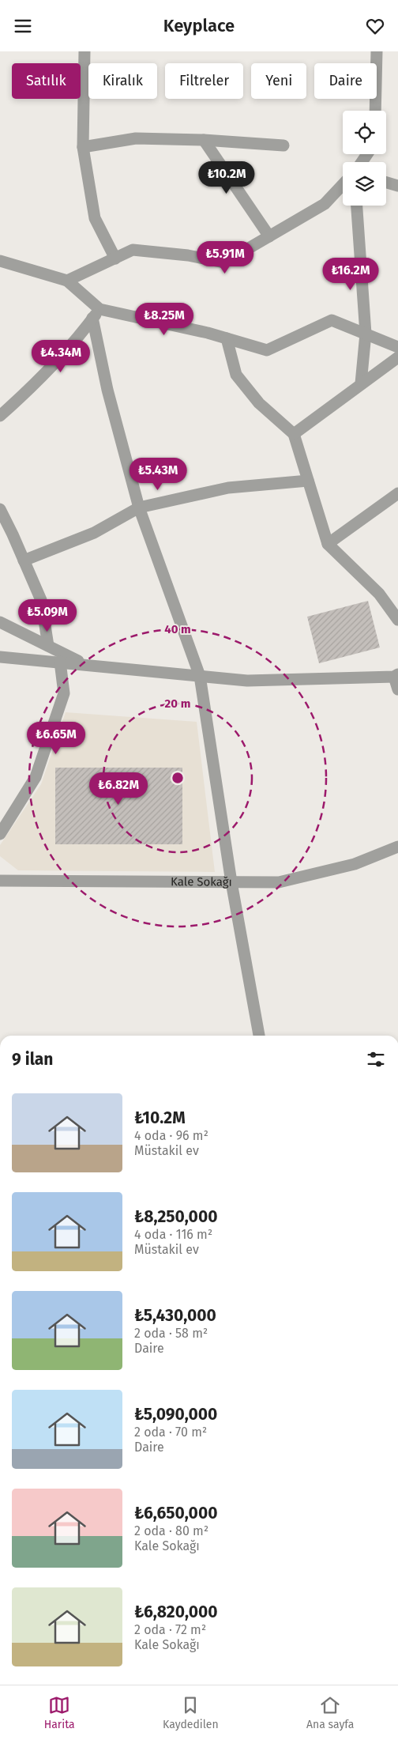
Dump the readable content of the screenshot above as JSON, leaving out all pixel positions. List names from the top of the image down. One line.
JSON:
{"streets":{"street":["Kale Sokağı"]},"page":{"header":"Keyplace","chip":["Satılık","Kiralık","Filtreler","Yeni","Daire"],"price":["₺10.2M","₺5.91M","₺16.2M","₺8.25M","₺4.34M","₺5.43M","₺5.09M","₺6.65M","₺6.82M"],"heading":"9 ilan","list":[{"name":"₺10.2M","note":"4 oda · 96 m² · Müstakil ev"},{"name":"₺8,250,000","note":"4 oda · 116 m² · Müstakil ev"},{"name":"₺5,430,000","note":"2 oda · 58 m² · Daire"},{"name":"₺5,090,000","note":"2 oda · 70 m² · Daire"},{"name":"₺6,650,000","note":"2 oda · 80 m² · Kale Sokağı"},{"name":"₺6,820,000","note":"2 oda · 72 m² · Kale Sokağı"}],"tabs":["Harita","Kaydedilen","Ana sayfa"]},"rings":["40 m","20 m"]}
